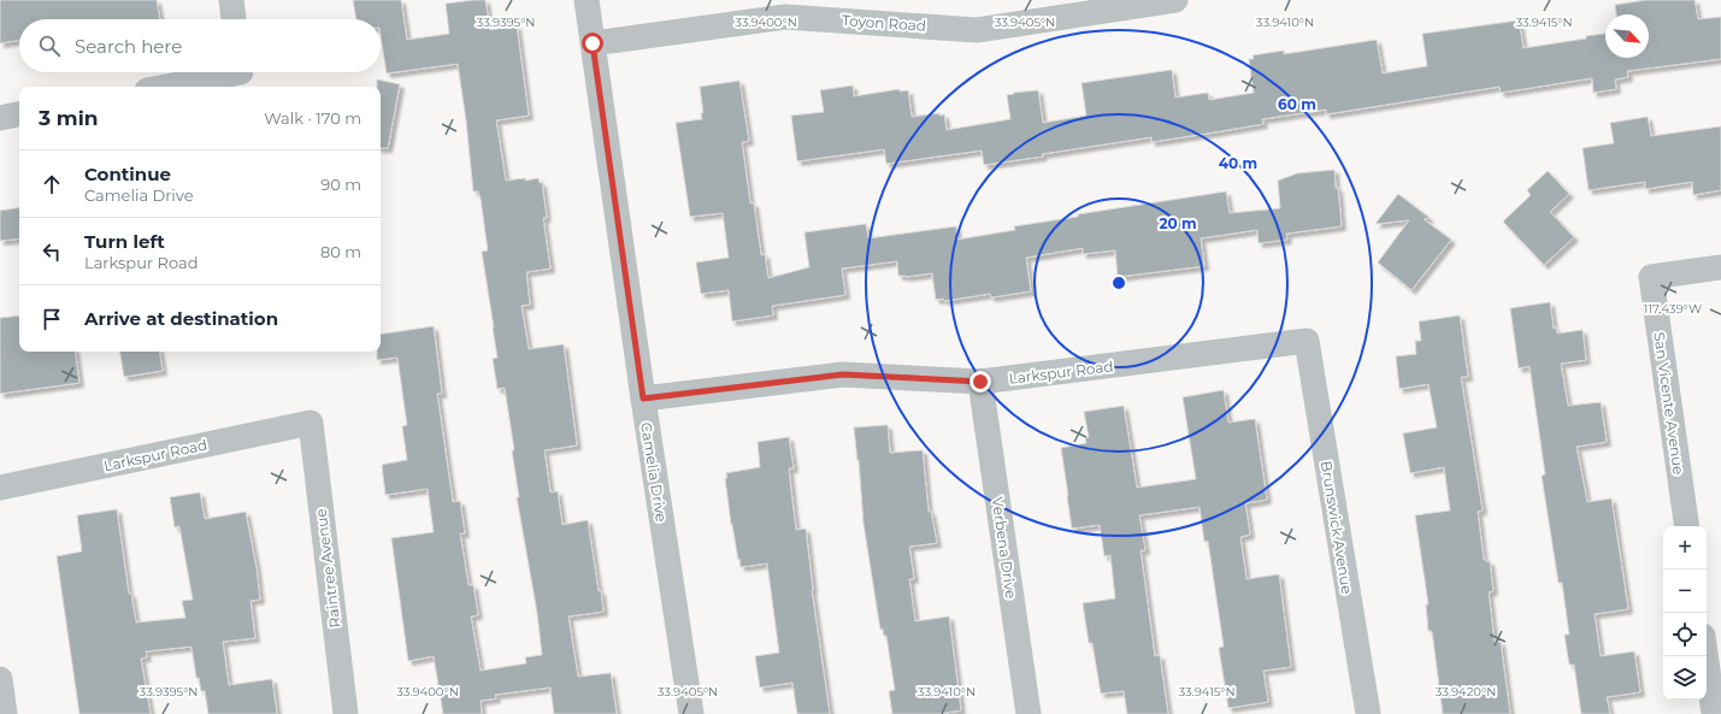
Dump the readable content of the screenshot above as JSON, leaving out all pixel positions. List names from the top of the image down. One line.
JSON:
{"streets":{"street":["Toyon Road","Larkspur Road","San Vicente Avenue","Camelia Drive","Brunswick Avenue","Verbena Drive","Raintree Avenue"]},"crossings":[["Toyon Road","Camelia Drive"],["Larkspur Road","Camelia Drive"],["Larkspur Road","Brunswick Avenue"],["Larkspur Road","Verbena Drive"],["Larkspur Road","Raintree Avenue"]],"north":"bottom right","page":{"search":"Search here","heading":["3 min","Walk · 170 m"],"list":[["Continue","Camelia Drive","90 m"],["Turn left","Larkspur Road","80 m"],"Arrive at destination"],"map_buttons":["+","−"]},"coordinates":["33.9395°N","33.9400°N","33.9405°N","33.9410°N","33.9415°N","117.439°W","33.9420°N"],"rings":["60 m","40 m","20 m"]}
